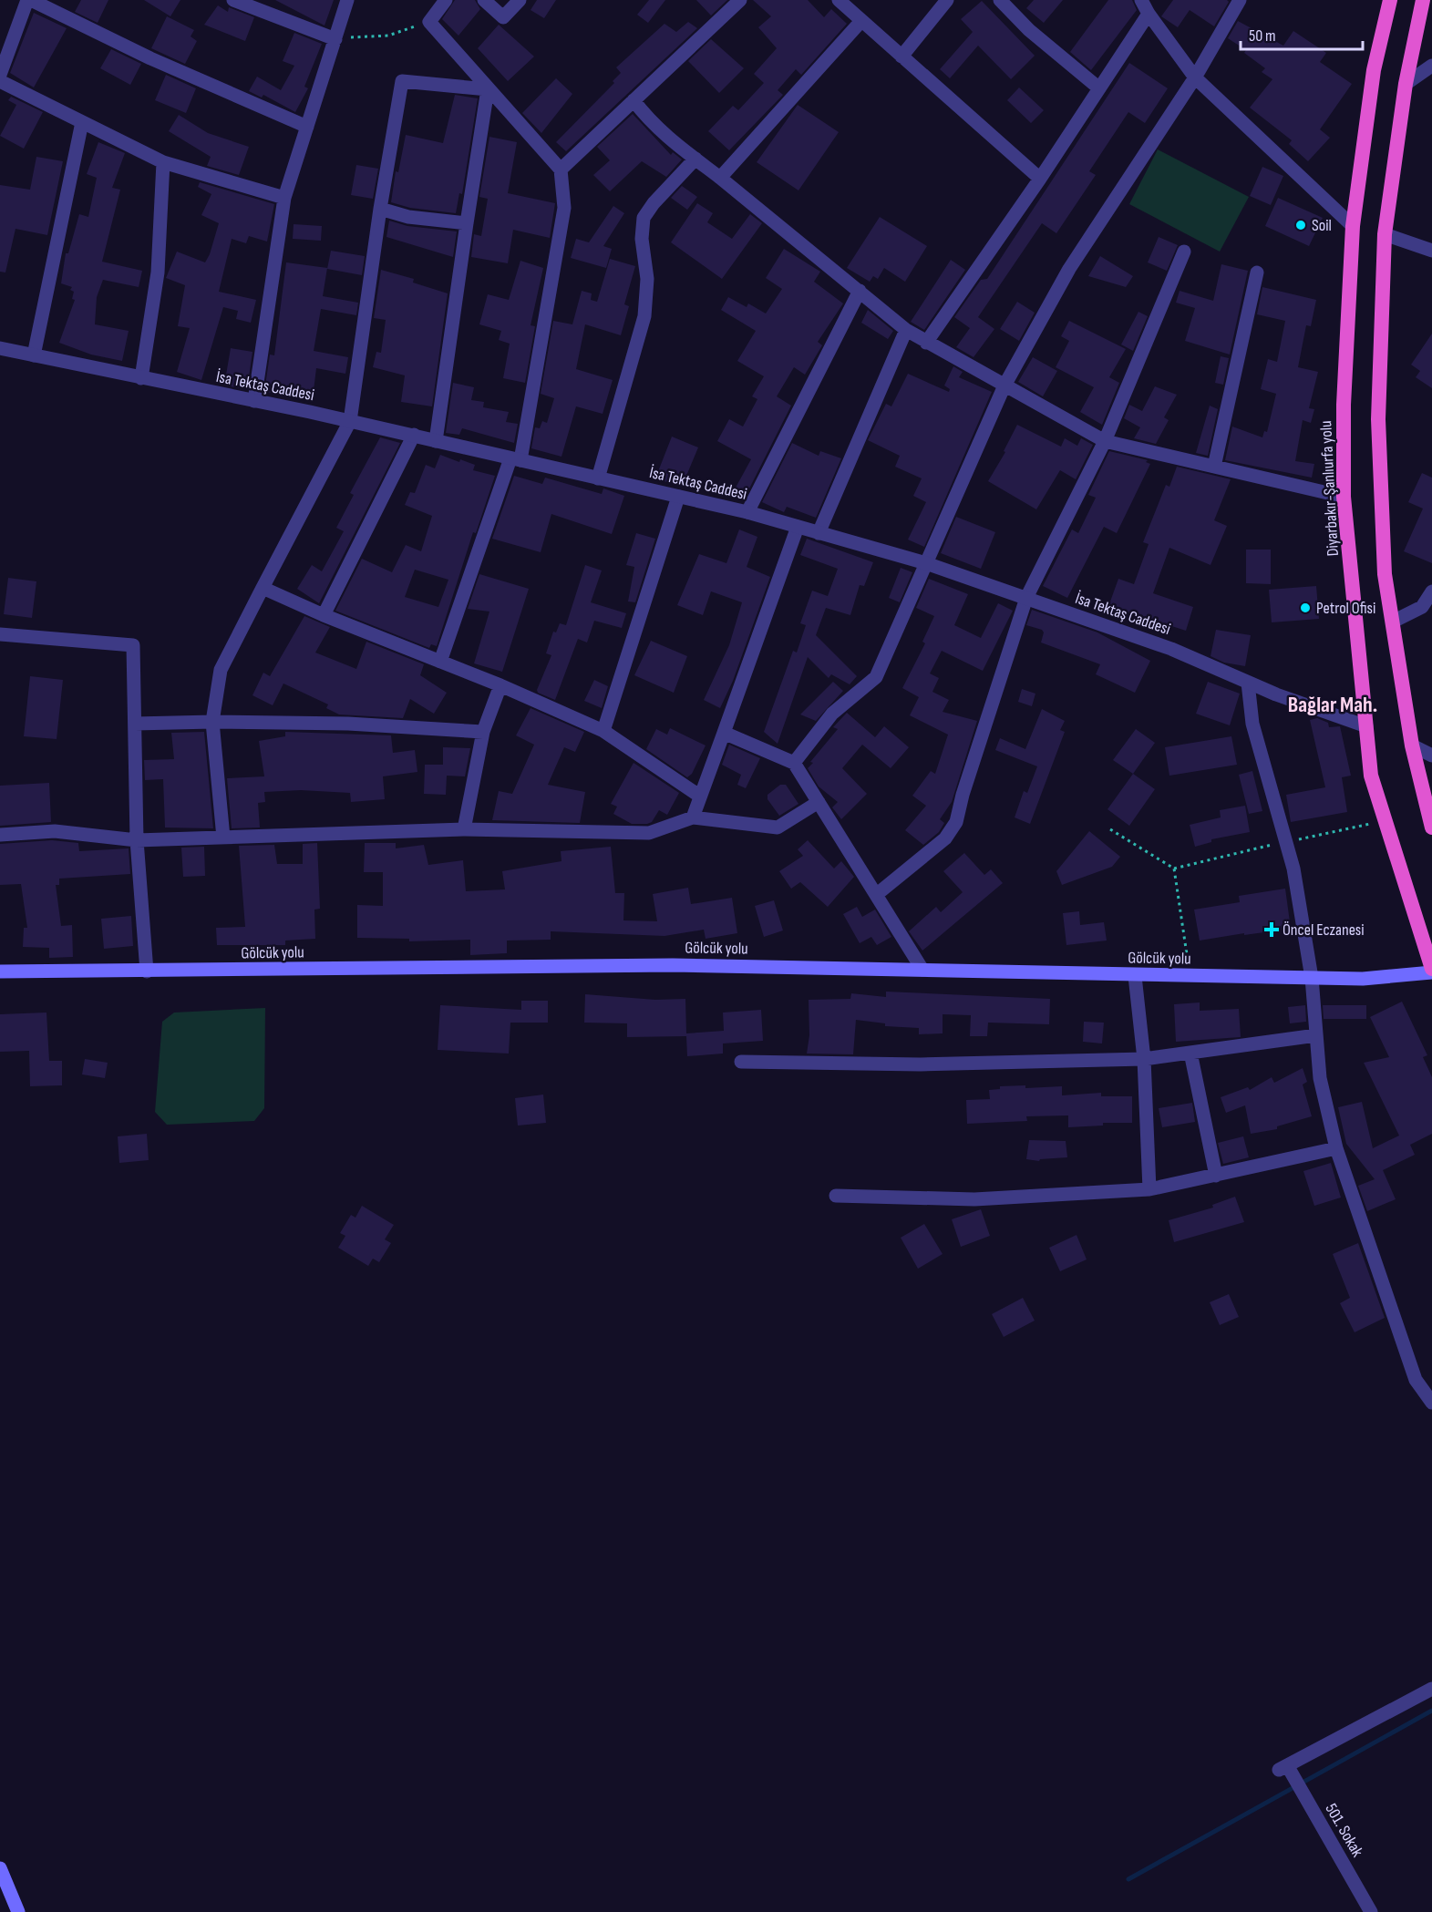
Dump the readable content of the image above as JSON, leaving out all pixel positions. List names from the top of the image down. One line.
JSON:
{"streets":{"highway":["Diyarbakır-Şanlıurfa yolu"],"main road":["Gölcük yolu"],"street":["İsa Tektaş Caddesi","501. Sokak"]},"crossings":[["İsa Tektaş Caddesi","Diyarbakır-Şanlıurfa yolu"],["Diyarbakır-Şanlıurfa yolu","Gölcük yolu"]],"districts":["Bağlar Mah."],"places":{"other":["Soil","Petrol Ofisi"],"health":["Öncel Eczanesi"]},"scale_bar":"50 m"}
